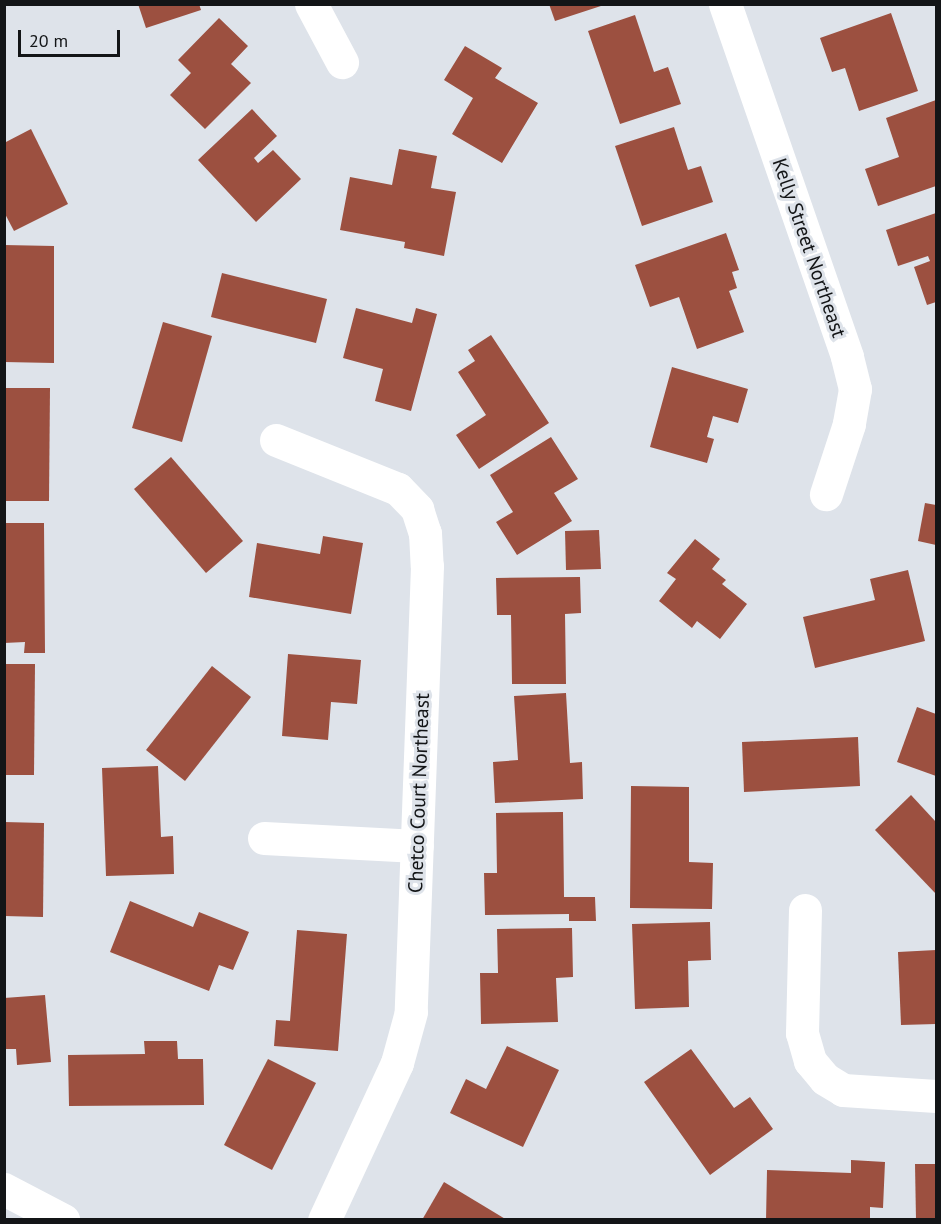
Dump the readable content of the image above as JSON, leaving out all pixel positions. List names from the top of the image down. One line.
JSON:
{"streets":{"street":["Kelly Street Northeast","Chetco Court Northeast"]},"scale_bar":"20 m"}
